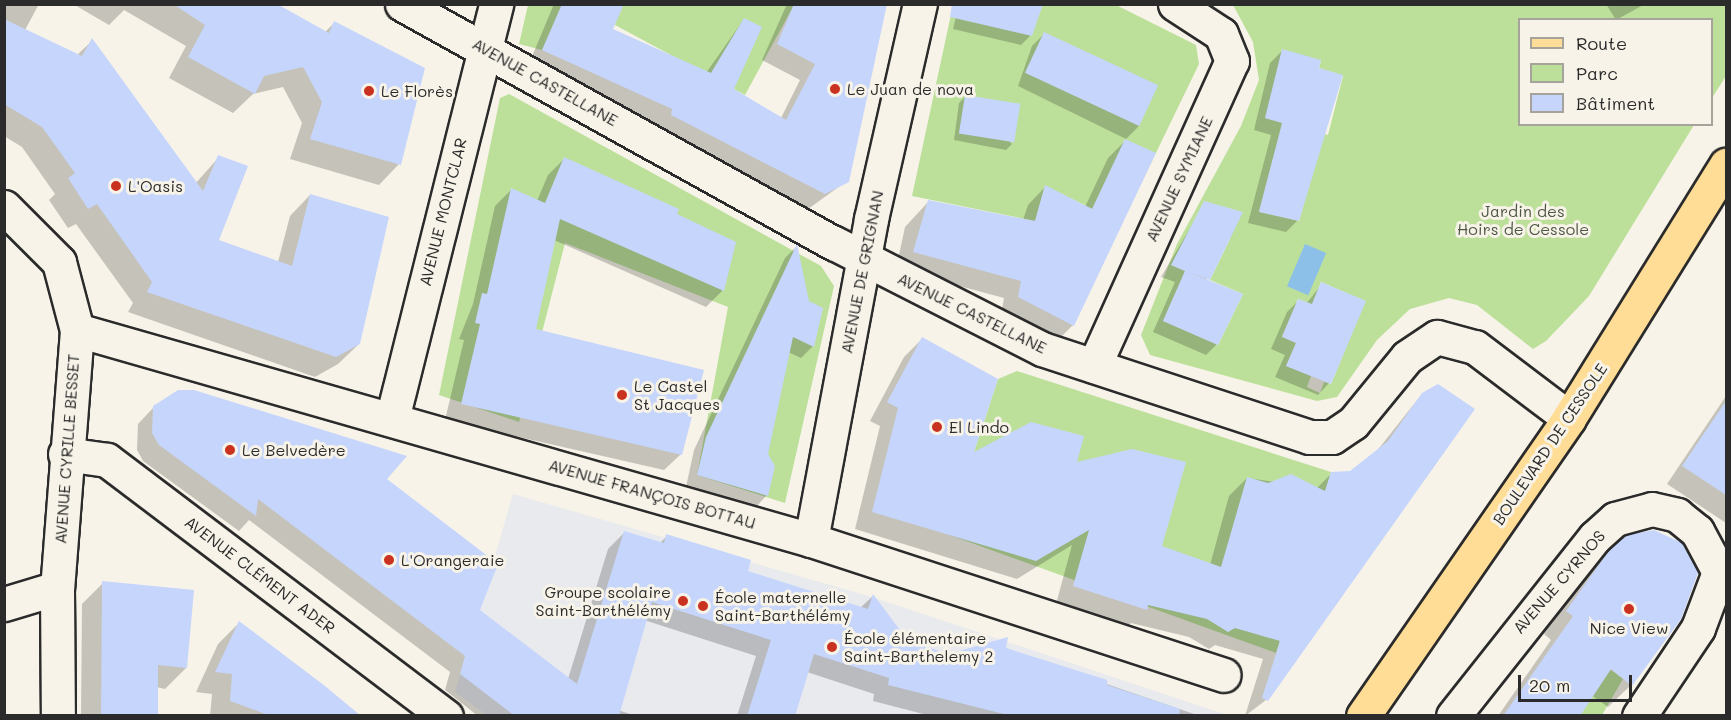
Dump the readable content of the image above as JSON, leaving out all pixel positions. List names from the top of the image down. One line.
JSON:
{"streets":{"main road":["BOULEVARD DE CESSOLE"],"street":["AVENUE CASTELLANE","AVENUE SYMIANE","AVENUE MONTCLAR","AVENUE DE GRIGNAN","AVENUE CYRILLE BESSET","AVENUE FRANÇOIS BOTTAU","AVENUE CLÉMENT ADER","AVENUE CYRNOS"]},"crossings":[["AVENUE CASTELLANE","AVENUE SYMIANE"],["AVENUE CASTELLANE","AVENUE MONTCLAR"],["AVENUE CASTELLANE","AVENUE DE GRIGNAN"],["AVENUE CASTELLANE","BOULEVARD DE CESSOLE"],["AVENUE MONTCLAR","AVENUE FRANÇOIS BOTTAU"],["AVENUE DE GRIGNAN","AVENUE FRANÇOIS BOTTAU"],["AVENUE CYRILLE BESSET","AVENUE FRANÇOIS BOTTAU"],["AVENUE CYRILLE BESSET","AVENUE CLÉMENT ADER"]],"parks":["Jardin des Hoirs de Cessole"],"places":["Le Juan de nova","Le Florès","L'Oasis","Le Castel St Jacques","El Lindo","Le Belvedère","L'Orangeraie","Groupe scolaire Saint-Barthélémy","École maternelle Saint-Barthélémy","Nice View","École élémentaire Saint-Barthelemy 2"],"legend":["Route","Parc","Bâtiment"],"scale_bar":"20 m"}
